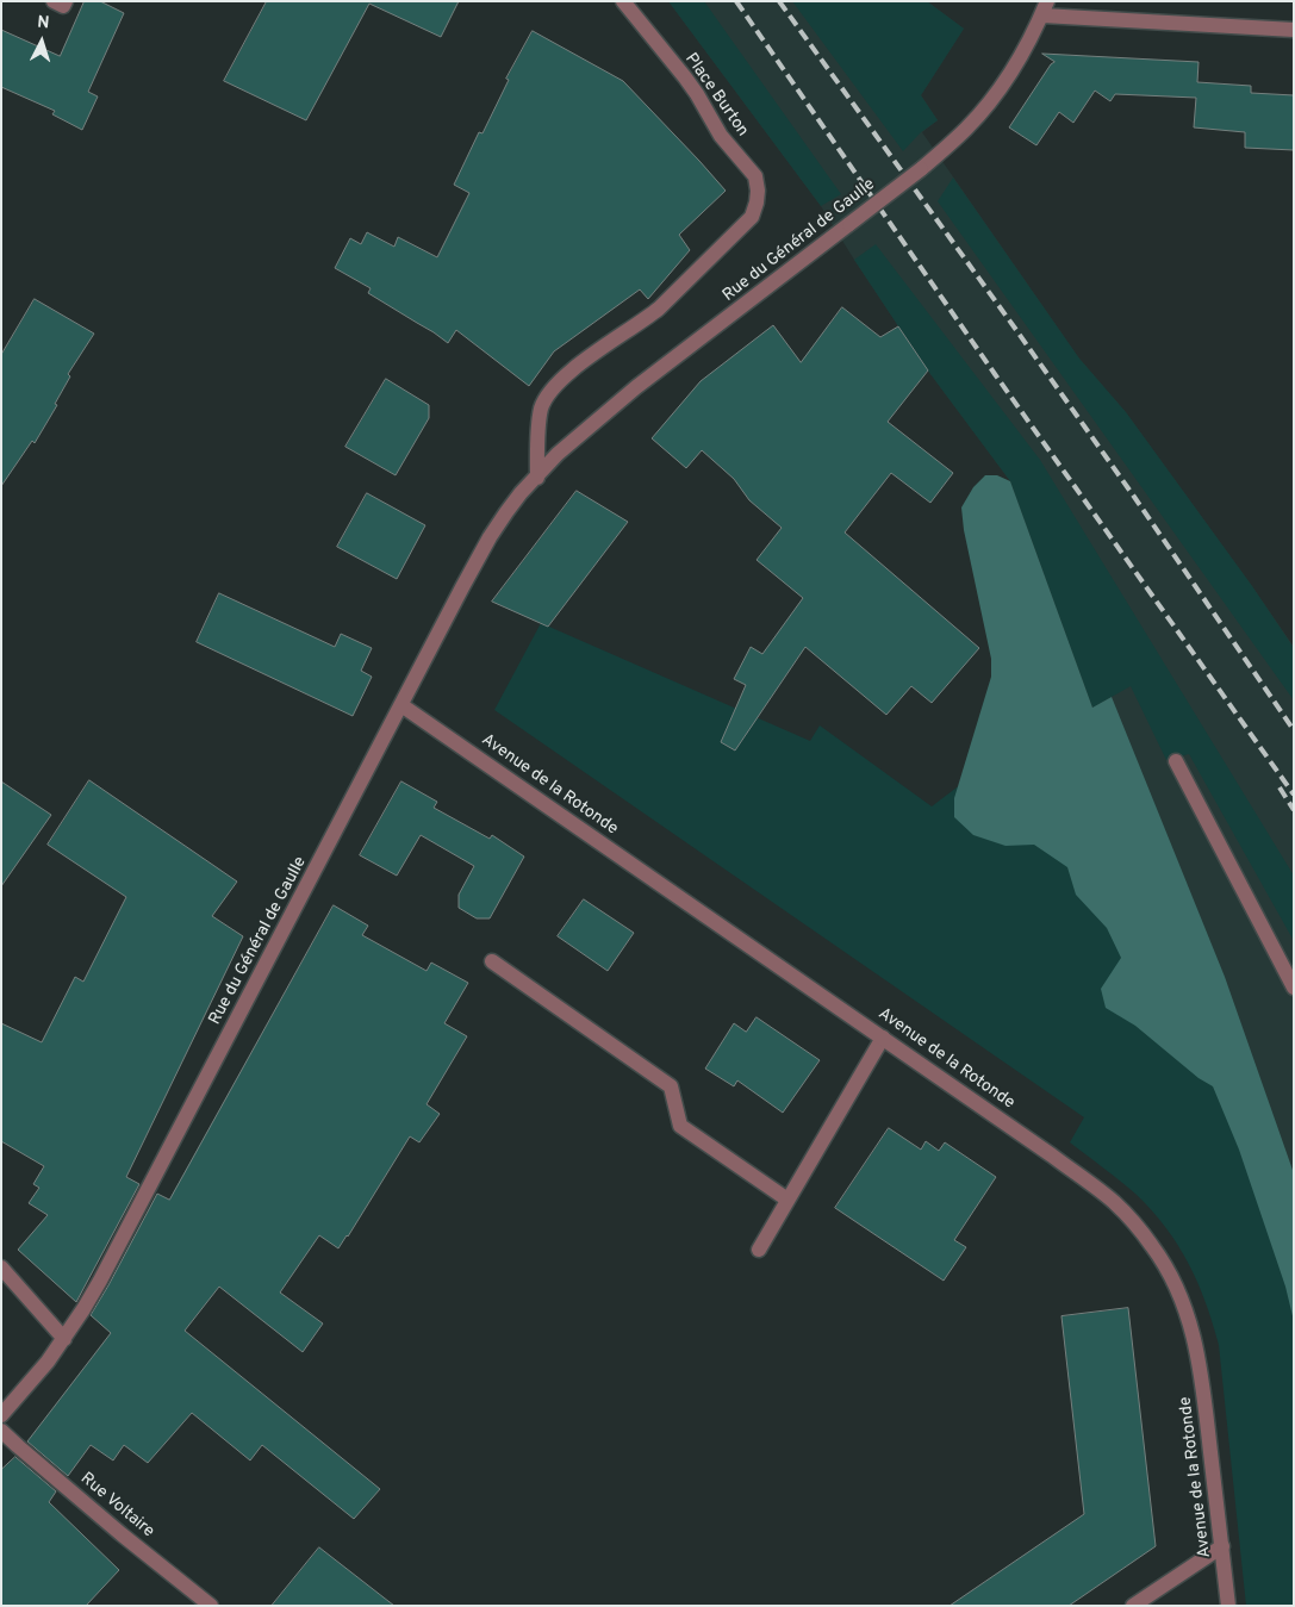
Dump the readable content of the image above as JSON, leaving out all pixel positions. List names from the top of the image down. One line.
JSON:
{"streets":{"street":["Place Burton","Rue du Général de Gaulle","Avenue de la Rotonde","Rue Voltaire"]},"crossings":[["Place Burton","Rue du Général de Gaulle"],["Rue du Général de Gaulle","Avenue de la Rotonde"]],"north":"top"}
